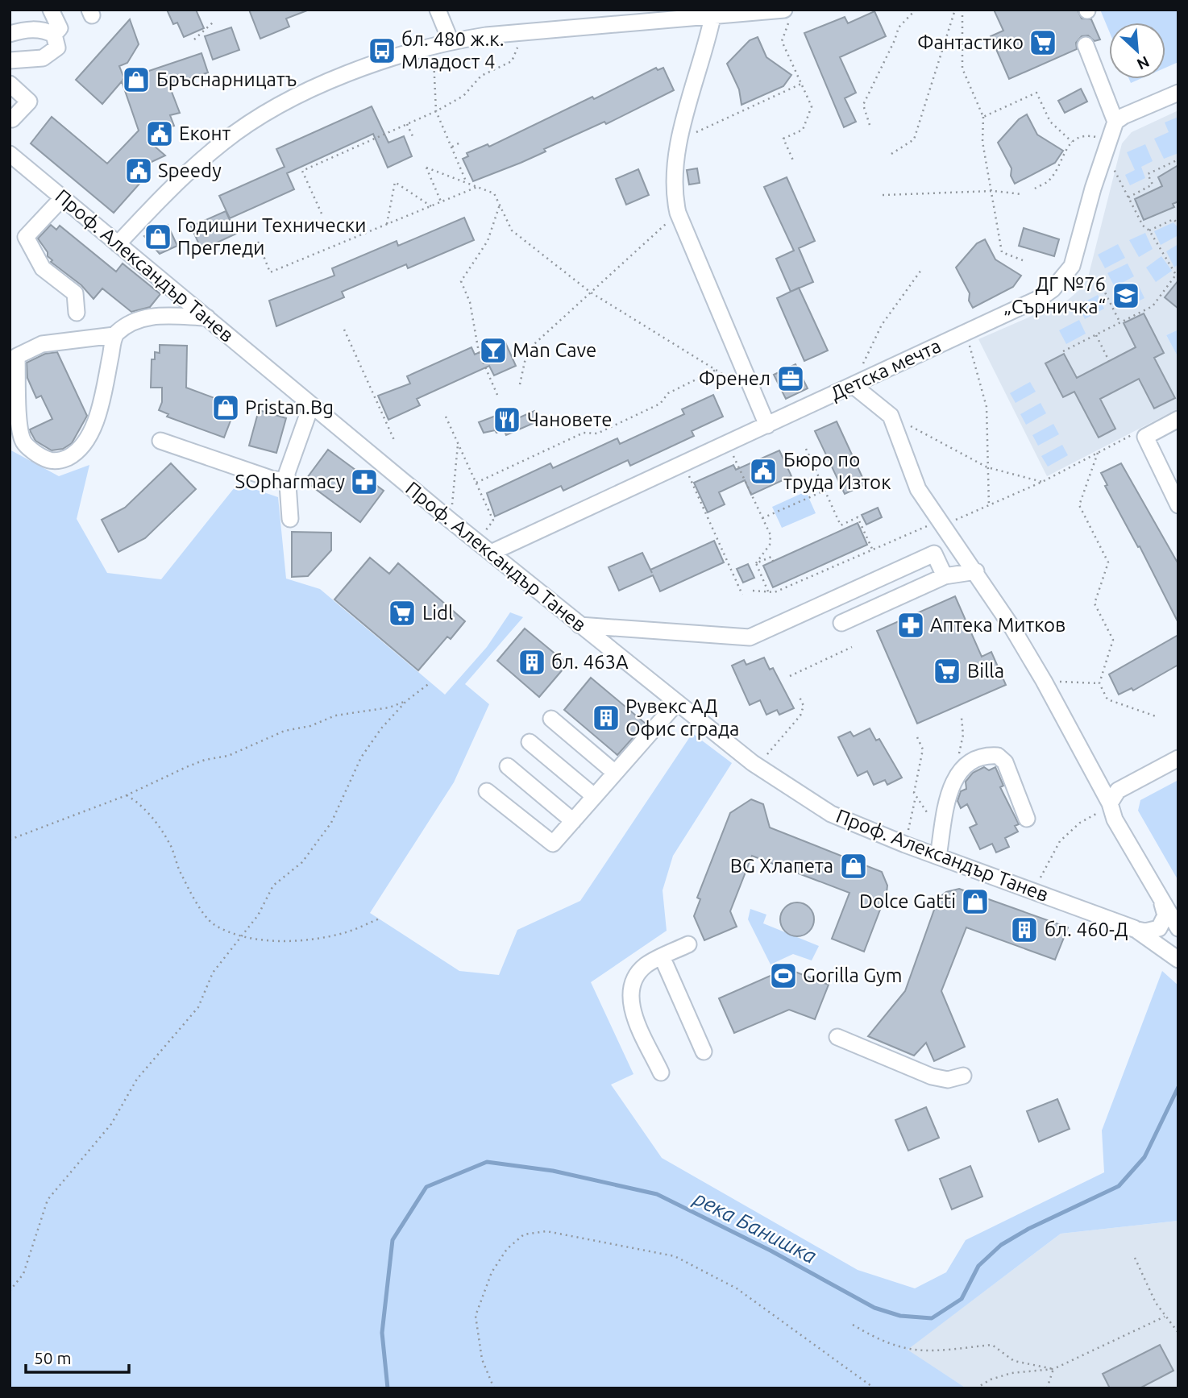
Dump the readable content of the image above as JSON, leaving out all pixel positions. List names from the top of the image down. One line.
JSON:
{"streets":{"street":["Проф. Александър Танев","Детска мечта"]},"crossings":[["Проф. Александър Танев","Детска мечта"]],"water":["река Банишка"],"places":{"supermarket":["Фантастико","Lidl","Billa"],"bus stop":["бл. 480 ж.к. Младост 4"],"shop":["Бръснарницатъ","Годишни Технически Прегледи","Pristan.Bg","BG Хлапета","Dolce Gatti"],"public building":["Еконт","Speedy","Бюро по труда Изток"],"school or university":["ДГ №76 „Сърничка“"],"bar":["Man Cave"],"office":["Френел"],"restaurant":["Чановете"],"pharmacy":["SOpharmacy","Аптека Митков"],"building":["бл. 463А","Рувекс АД Офис сграда","бл. 460-Д"],"sports":["Gorilla Gym"]},"scale_bar":"50 m","north":"bottom right"}
